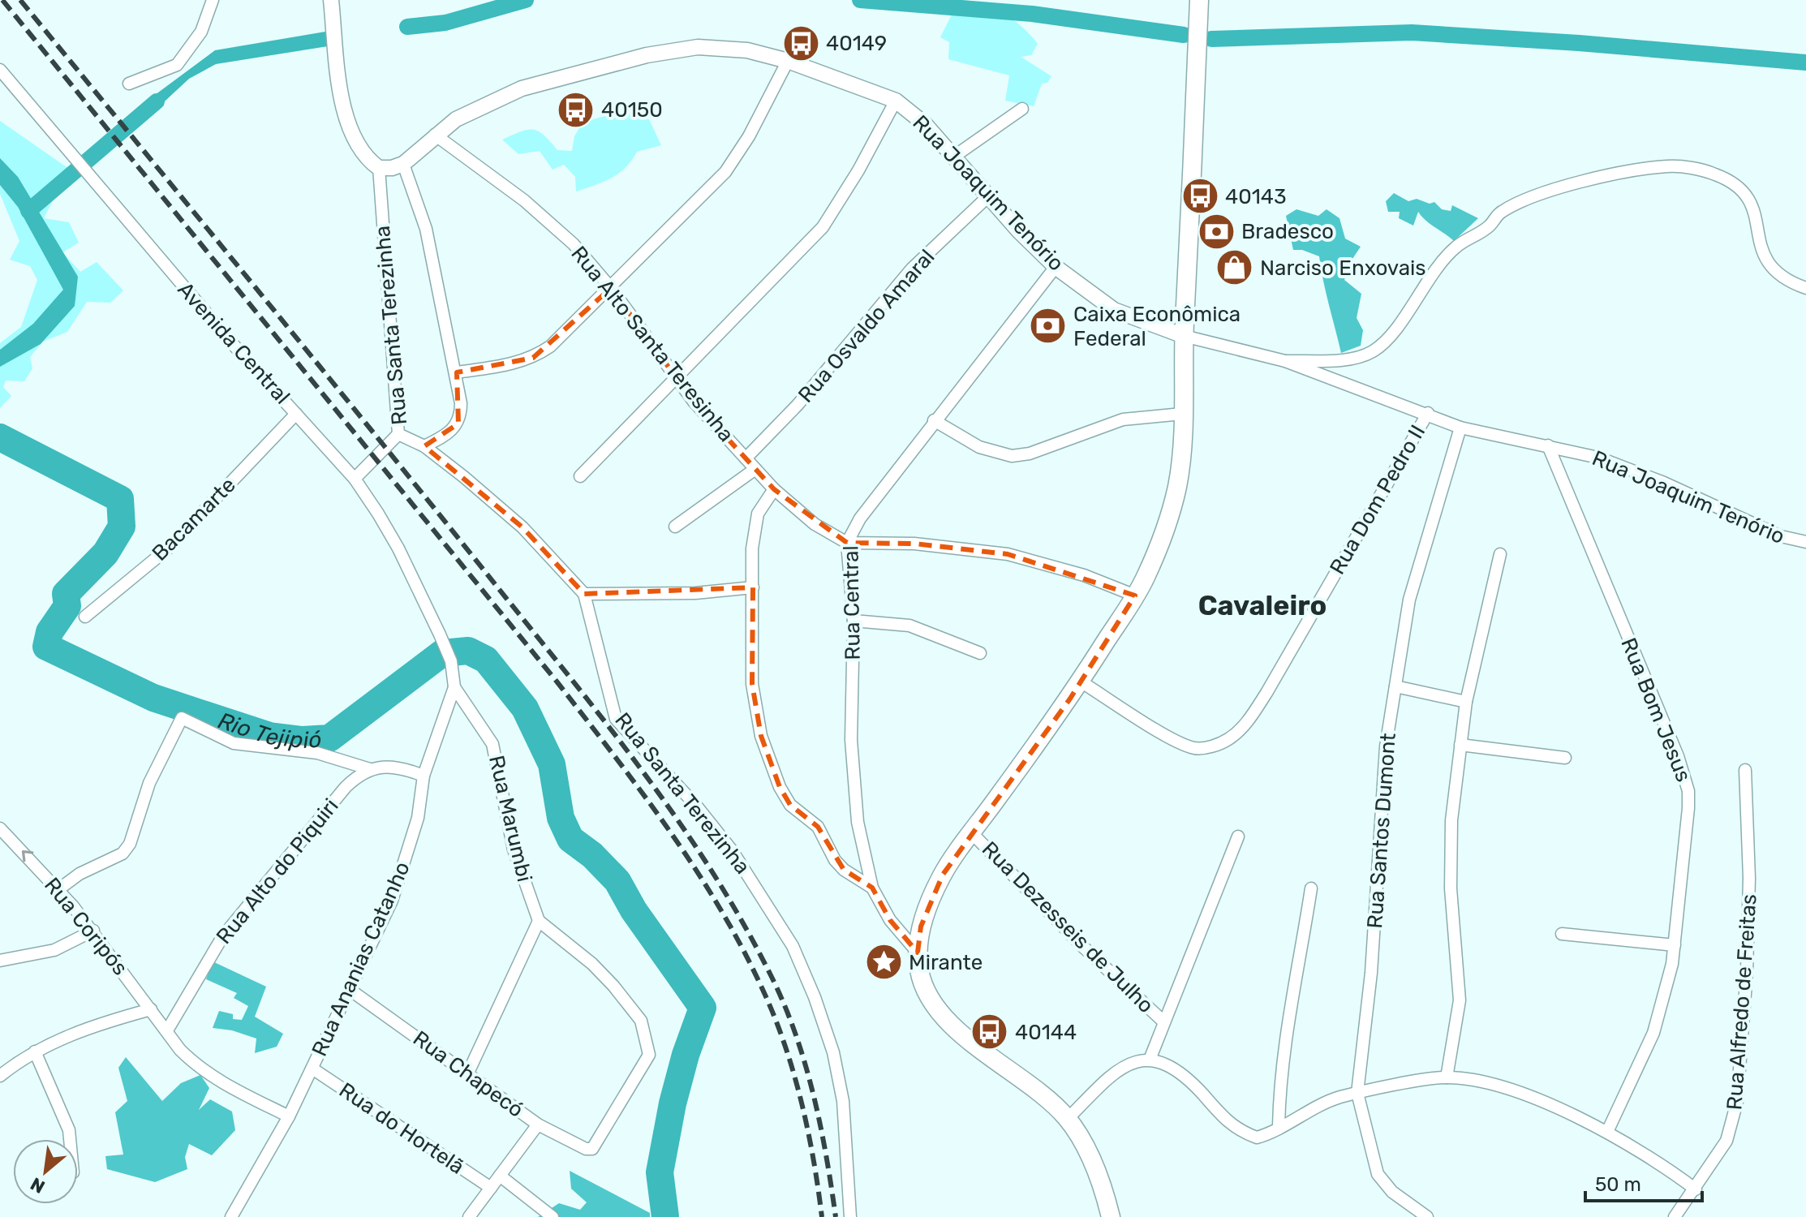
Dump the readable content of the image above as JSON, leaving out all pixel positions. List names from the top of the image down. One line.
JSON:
{"streets":{"street":["Rua Joaquim Tenório","Rua Santa Terezinha","Rua Osvaldo Amaral","Avenida Central","Rua Alto Santa Teresinha","Rua Dom Pedro II","Bacamarte","Rua Central","Rua Bom Jesus","Rua Marumbi","Rua Santos Dumont","Rua Alto do Piquiri","Rua Coripós","Rua Dezesseis de Julho","Rua Ananias Catanho","Rua Alfredo de Freitas","Rua Chapecó","Rua do Hortelã"]},"crossings":[["Rua Joaquim Tenório","Rua Osvaldo Amaral"],["Rua Joaquim Tenório","Rua Alto Santa Teresinha"],["Rua Joaquim Tenório","Rua Dom Pedro II"],["Rua Joaquim Tenório","Rua Central"],["Rua Joaquim Tenório","Rua Bom Jesus"],["Rua Joaquim Tenório","Rua Santos Dumont"],["Rua Osvaldo Amaral","Rua Alto Santa Teresinha"],["Avenida Central","Bacamarte"],["Avenida Central","Rua Marumbi"],["Rua Alto Santa Teresinha","Rua Central"],["Rua Marumbi","Rua Ananias Catanho"],["Rua Marumbi","Rua Chapecó"],["Rua Alto do Piquiri","Rua Coripós"],["Rua Coripós","Rua Ananias Catanho"],["Rua Ananias Catanho","Rua Chapecó"],["Rua Ananias Catanho","Rua do Hortelã"]],"districts":["Cavaleiro"],"water":["Rio Tejipió"],"places":{"bus stop":["40149","40150","40143","40144"],"bank":["Bradesco","Caixa Econômica Federal"],"shop":["Narciso Enxovais"],"place":["Mirante"]},"scale_bar":"50 m","north":"bottom left"}
